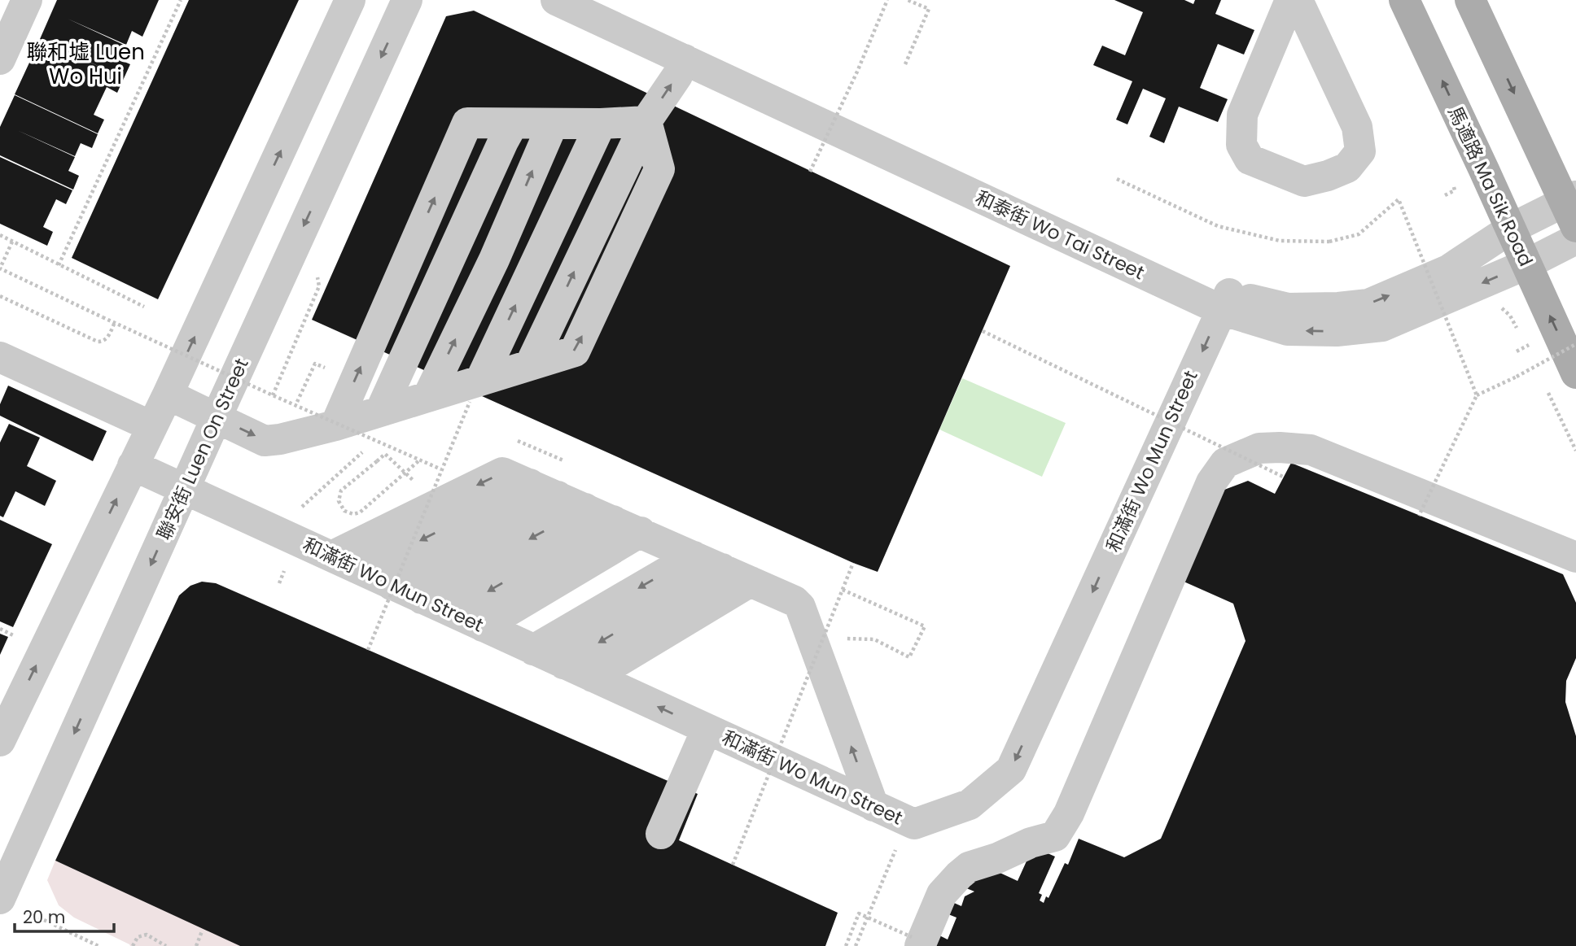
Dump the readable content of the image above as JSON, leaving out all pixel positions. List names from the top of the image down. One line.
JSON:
{"streets":{"main road":["馬適路 Ma Sik Road"],"street":["和泰街 Wo Tai Street","聯安街 Luen On Street","和滿街 Wo Mun Street"]},"crossings":[["馬適路 Ma Sik Road","和泰街 Wo Tai Street"],["和泰街 Wo Tai Street","和滿街 Wo Mun Street"],["聯安街 Luen On Street","和滿街 Wo Mun Street"]],"districts":["聯和墟 Luen Wo Hui"],"scale_bar":"20 m"}
